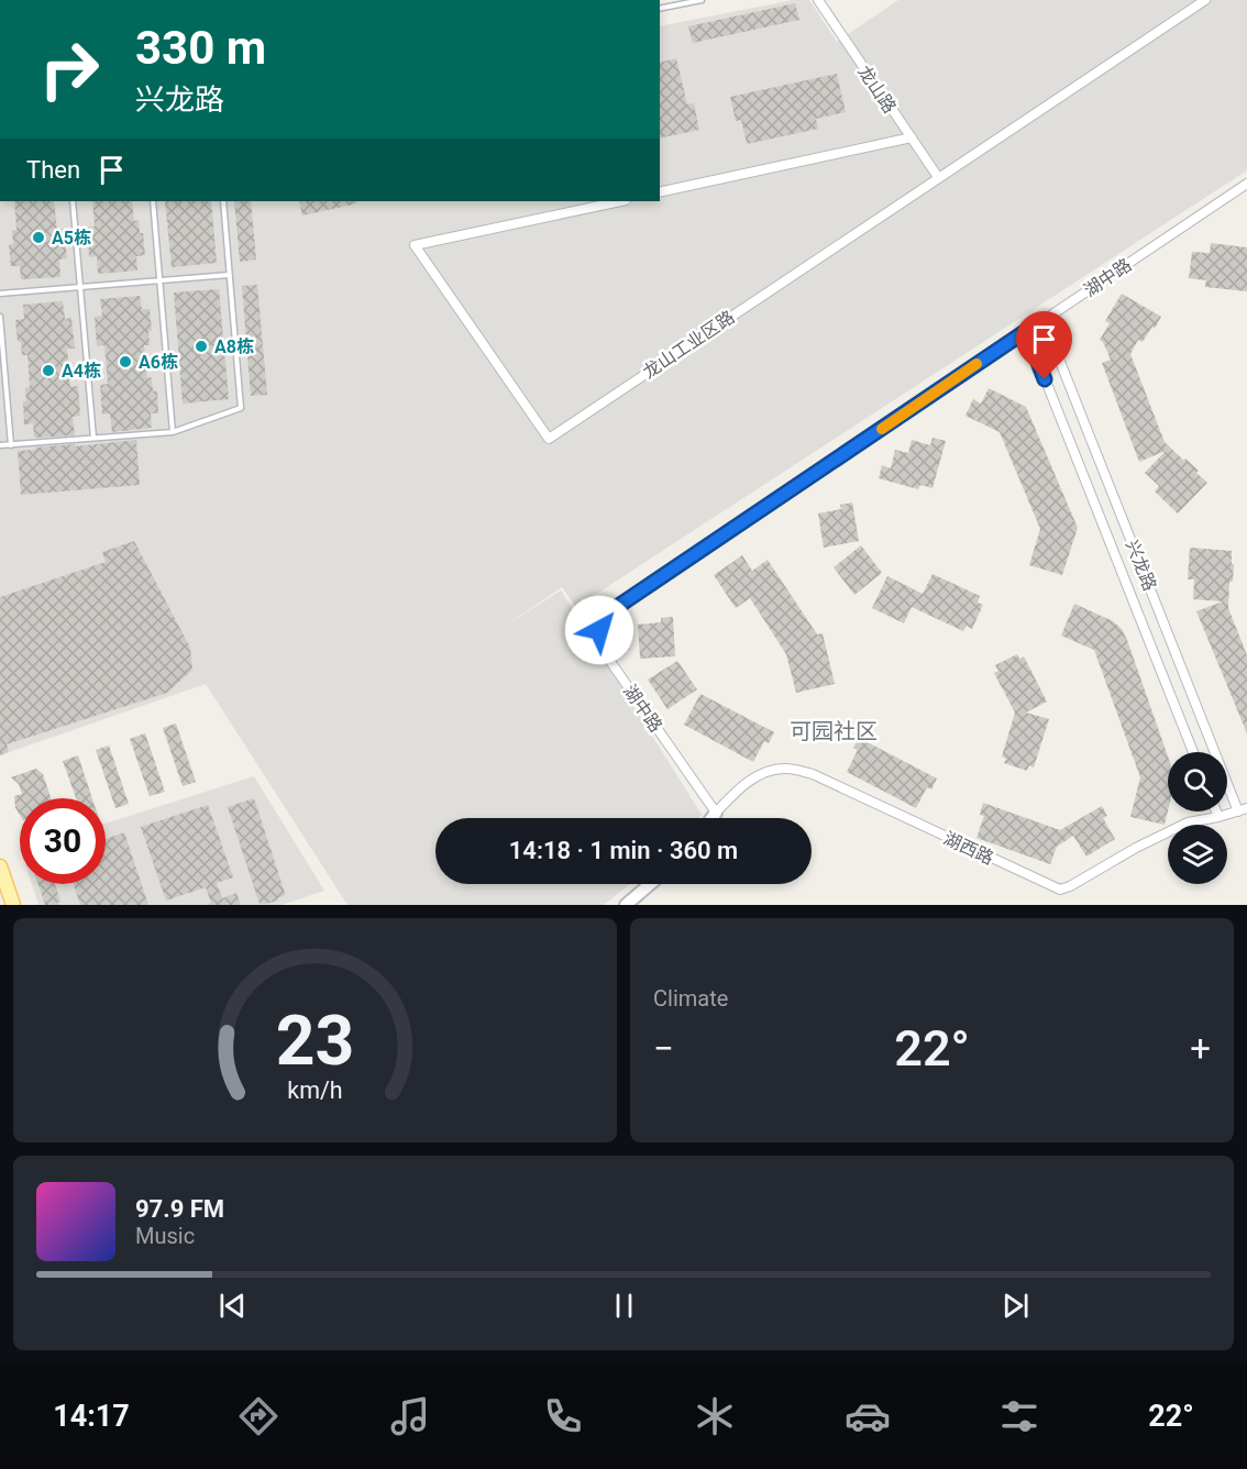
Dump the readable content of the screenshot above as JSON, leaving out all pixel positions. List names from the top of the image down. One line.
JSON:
{"streets":{"street":["龙山路","湖中路","龙山工业区路","兴龙路","湖西路"]},"crossings":[["龙山路","龙山工业区路"],["湖中路","兴龙路"],["湖中路","湖西路"],["兴龙路","湖西路"]],"districts":["可园社区"],"places":["A5栋","A8栋","A6栋","A4栋"],"page":{"turn":["330 m","兴龙路"],"then":"Then","limit":"30","trip":"14:18 · 1 min · 360 m","tile":"Climate","heat":["−","22°","+"],"song":["97.9 FM","Music"],"tabs":["14:17","22°"],"gauge":["23","km/h"]}}
